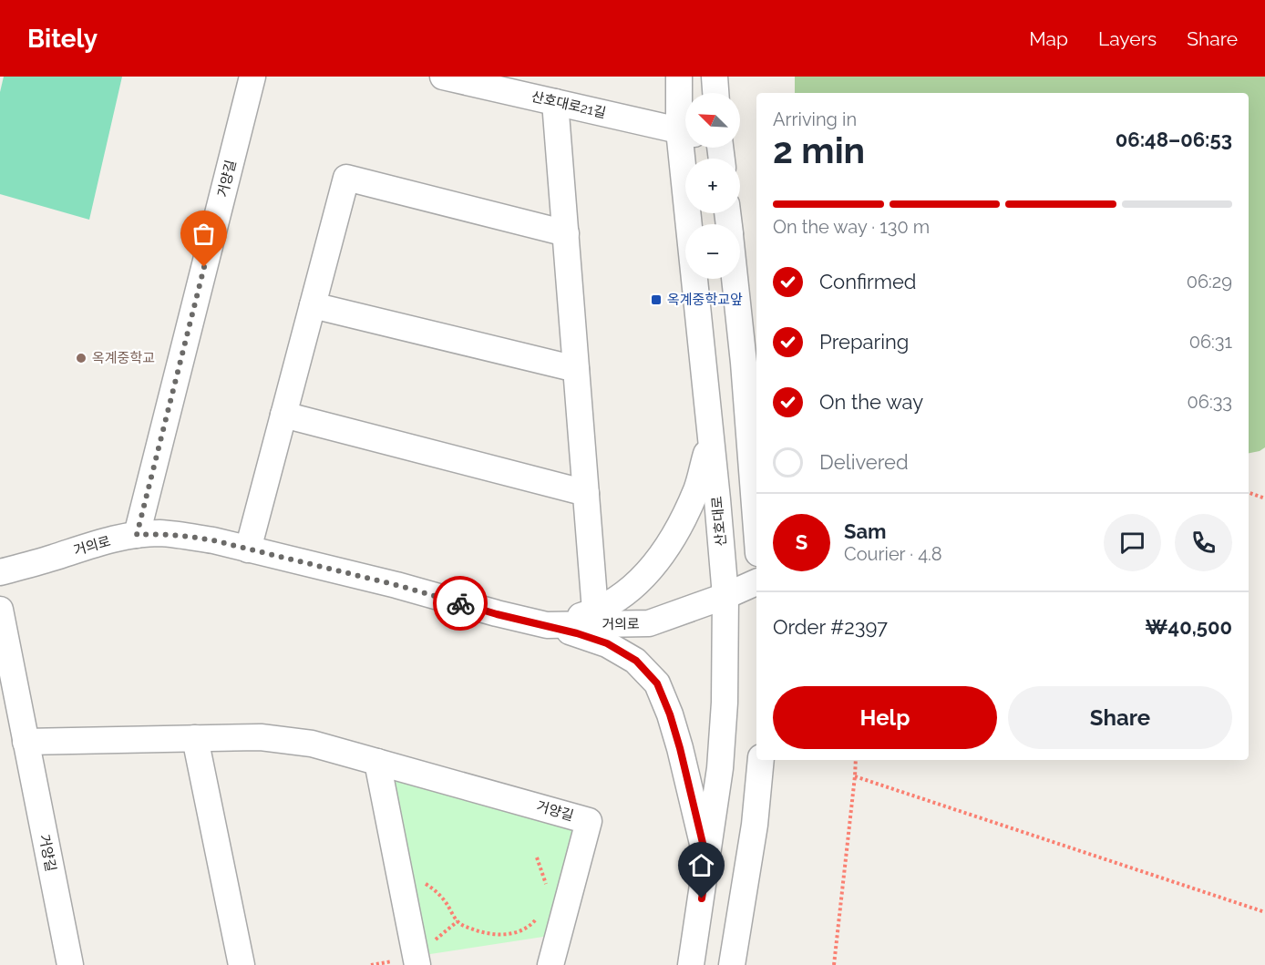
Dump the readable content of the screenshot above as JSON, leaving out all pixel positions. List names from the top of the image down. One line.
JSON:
{"streets":{"street":["산호대로21길","거양길","산호대로","거의로"]},"crossings":[["거양길","거의로"],["산호대로","거의로"]],"places":{"transit":["옥계중학교앞"],"other":["옥계중학교"]},"north":"top left","page":{"header":"Bitely","nav":["Map","Layers","Share"],"map_buttons":["+","−"],"heading":["2 min","Arriving in","06:48–06:53"],"panel":["Sam","Courier · 4.8","Order #2397","₩40,500"],"bar":"On the way · 130 m","list":[["Confirmed","06:29"],["Preparing","06:31"],["On the way","06:33"],"Delivered"],"round":"S","buttons":["Help","Share"]}}
